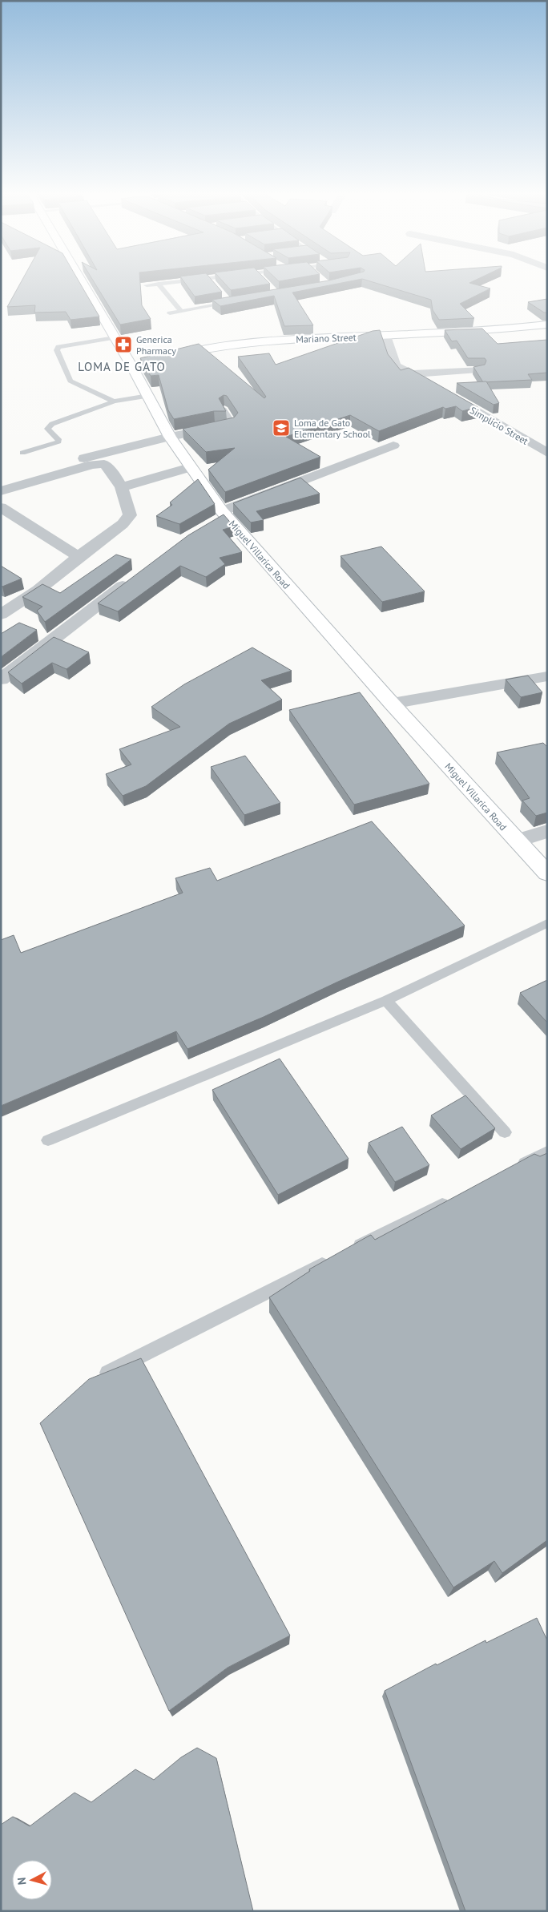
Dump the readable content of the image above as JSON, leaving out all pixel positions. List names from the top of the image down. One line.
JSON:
{"streets":{"main road":["Mariano Street","Miguel Villarica Road"],"street":["Simplicio Street"]},"crossings":[["Mariano Street","Simplicio Street"]],"districts":["LOMA DE GATO"],"places":{"pharmacy":["Generica Pharmacy"],"school or university":["Loma de Gato Elementary School"]},"north":"left"}
